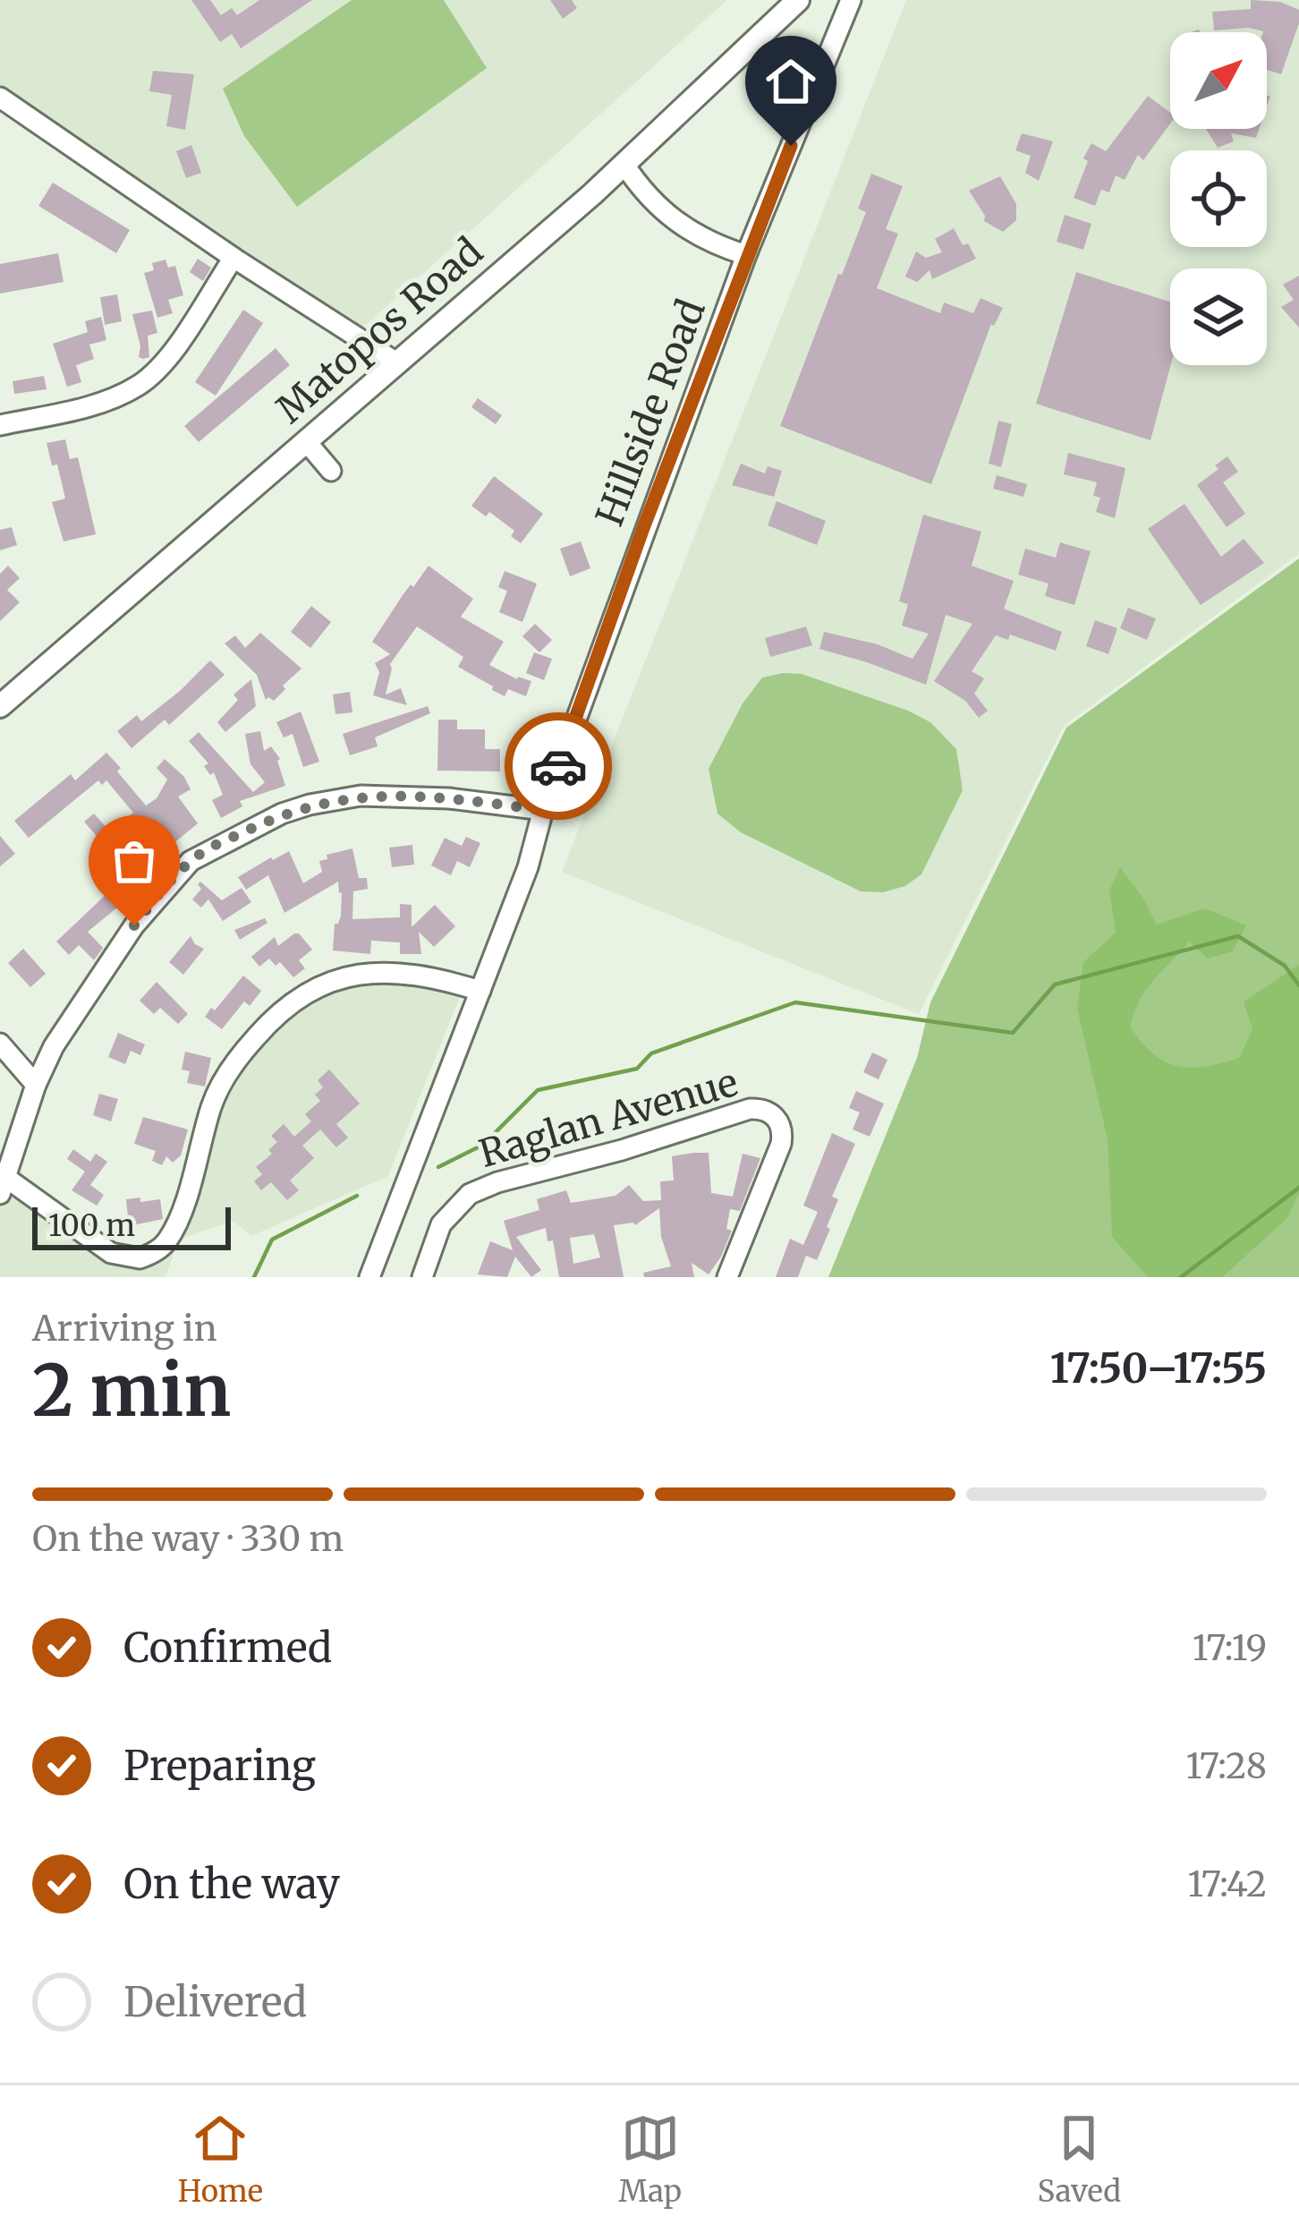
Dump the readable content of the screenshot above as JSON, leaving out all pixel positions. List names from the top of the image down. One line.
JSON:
{"streets":{"main road":["Matopos Road"],"street":["Hillside Road","Raglan Avenue"]},"scale_bar":"100 m","north":"top right","page":{"scale":"100 m","heading":["2 min","Arriving in","17:50–17:55"],"bar":"On the way · 330 m","list":[["Confirmed","17:19"],["Preparing","17:28"],["On the way","17:42"],"Delivered"],"tabs":["Home","Map","Saved"]}}
